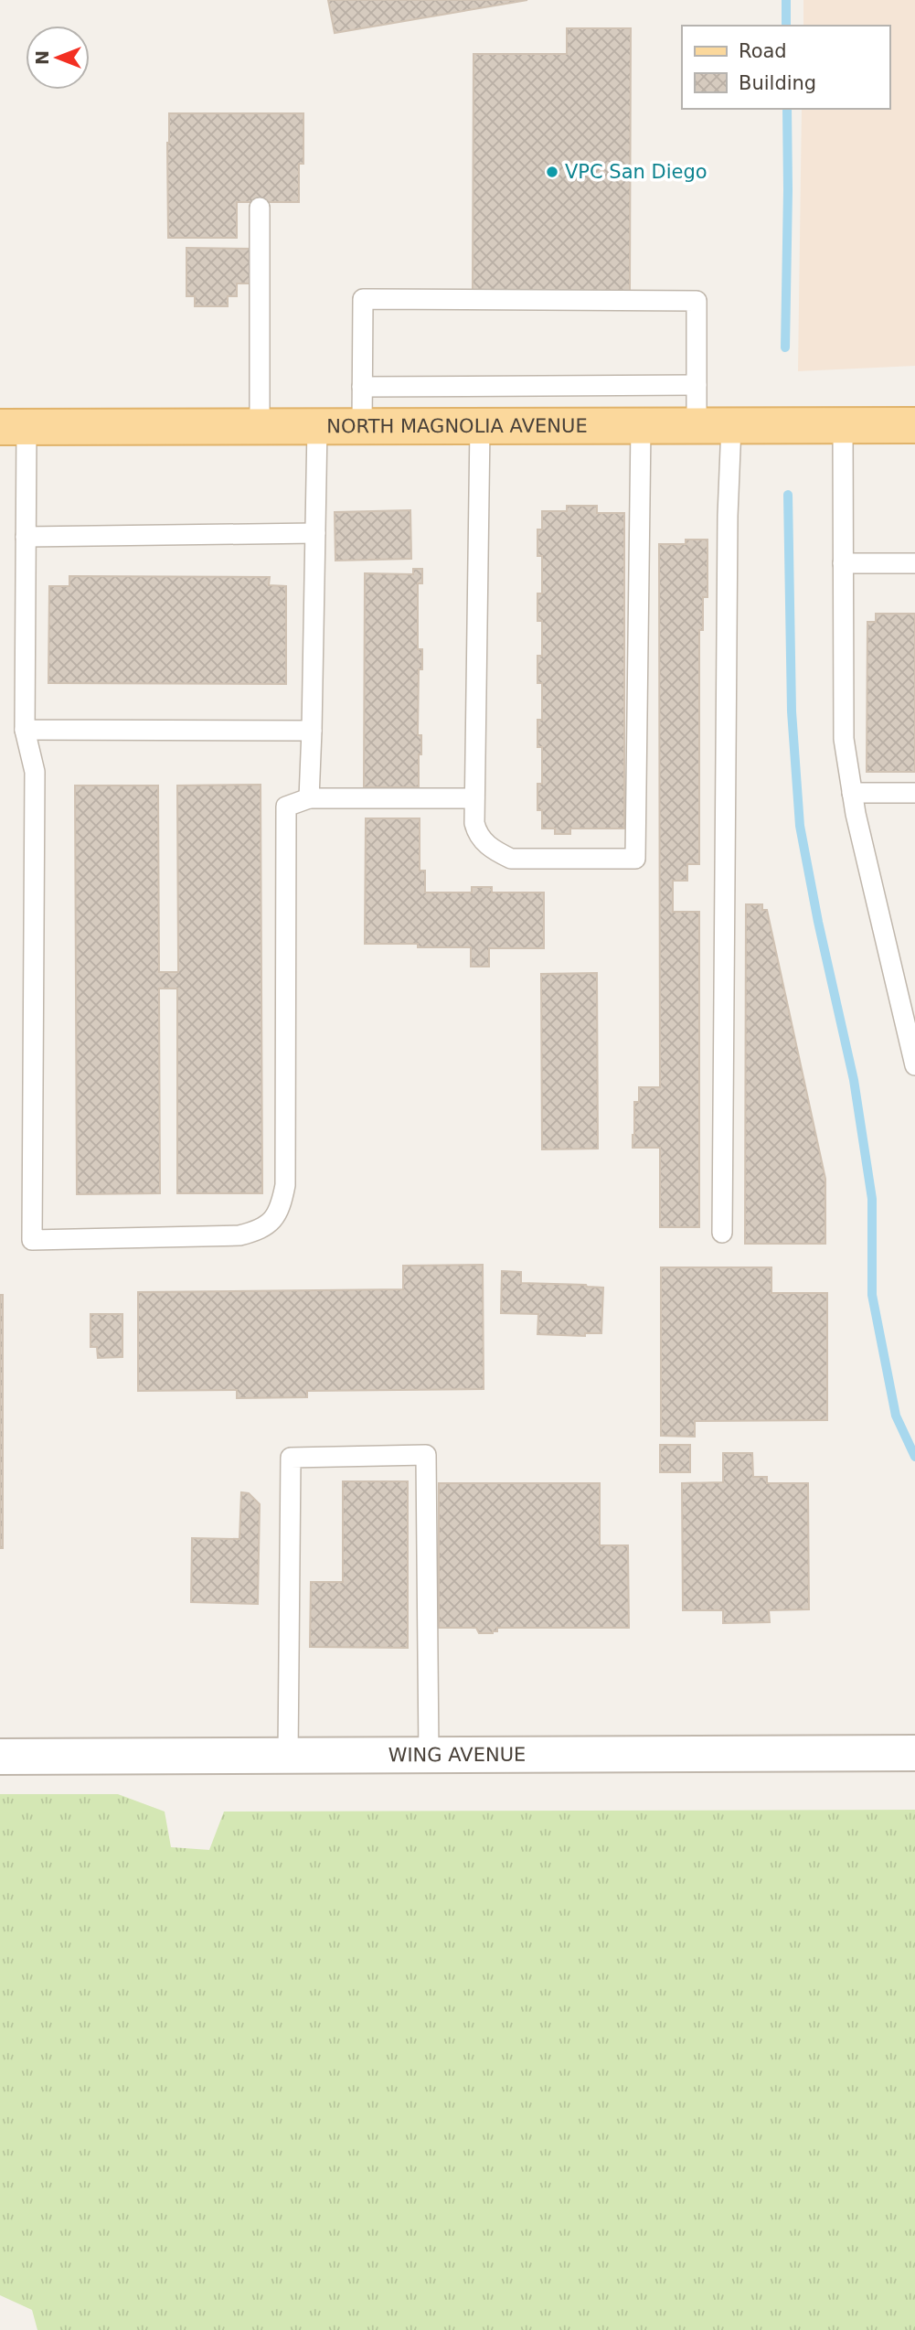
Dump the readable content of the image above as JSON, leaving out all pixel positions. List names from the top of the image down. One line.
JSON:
{"streets":{"main road":["NORTH MAGNOLIA AVENUE"],"street":["WING AVENUE"]},"places":["VPC San Diego"],"legend":["Road","Building"],"north":"left"}
